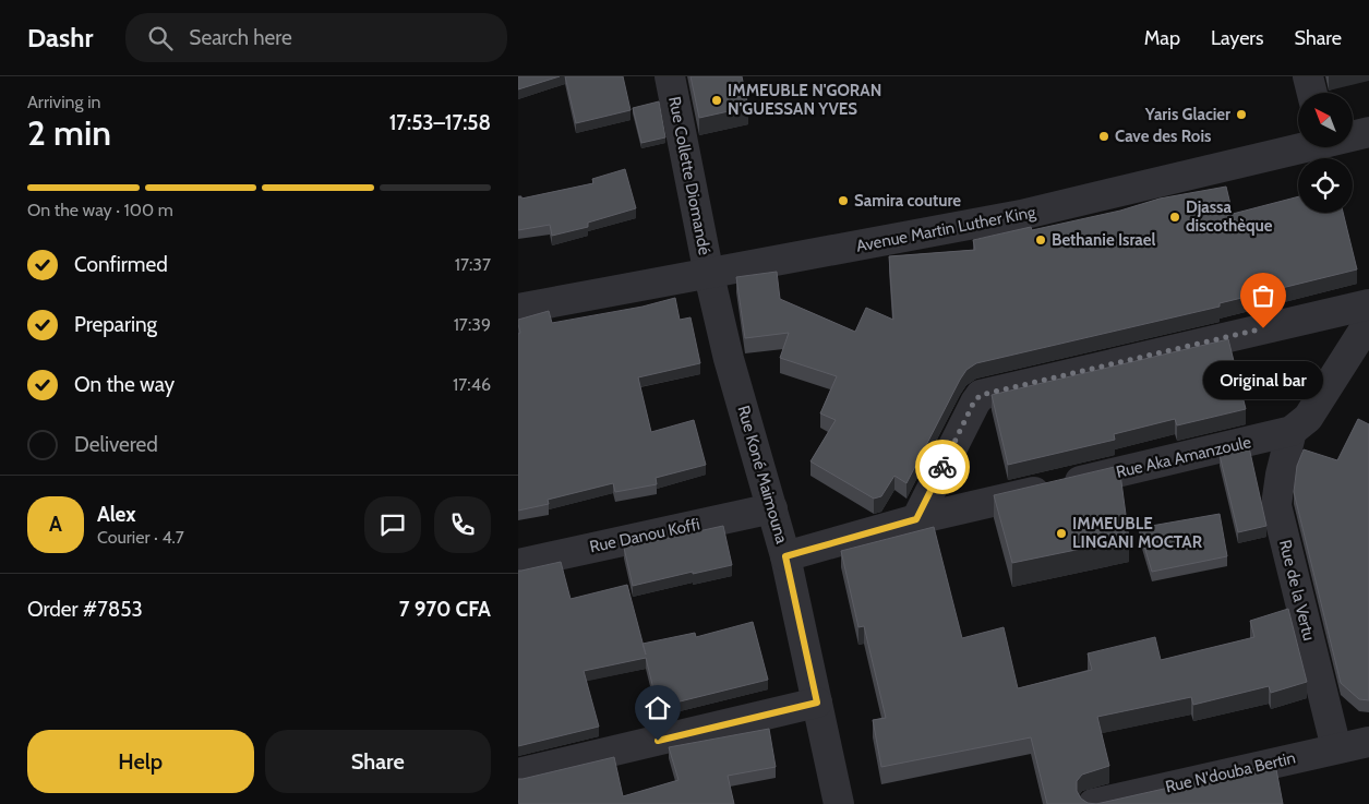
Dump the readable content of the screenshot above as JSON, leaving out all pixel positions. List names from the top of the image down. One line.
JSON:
{"streets":{"street":["Rue Collette Diomandé","Avenue Martin Luther King","Rue Aka Amanzoule","Rue Koné Maimouna","Rue Danou Koffi","Rue de la Vertu","Rue N'douba Bertin"]},"crossings":[["Rue Collette Diomandé","Avenue Martin Luther King"],["Rue Collette Diomandé","Rue Koné Maimouna"],["Avenue Martin Luther King","Rue Koné Maimouna"],["Rue Aka Amanzoule","Rue Koné Maimouna"],["Rue Aka Amanzoule","Rue de la Vertu"],["Rue Koné Maimouna","Rue Danou Koffi"],["Rue de la Vertu","Rue N'douba Bertin"]],"places":["IMMEUBLE N'GORAN N'GUESSAN YVES","Yaris Glacier","Cave des Rois","Samira couture","Djassa discothèque","Bethanie Israel","Original bar","IMMEUBLE LINGANI MOCTAR"],"north":"top left","page":{"header":"Dashr","search":"Search here","nav":["Map","Layers","Share"],"heading":["2 min","Arriving in","17:53–17:58"],"panel":["Alex","Courier · 4.7","Order #7853","7 970 CFA"],"bar":"On the way · 100 m","list":[["Confirmed","17:37"],["Preparing","17:39"],["On the way","17:46"],"Delivered"],"bubble":"Original bar","round":"A","buttons":["Help","Share"]}}
